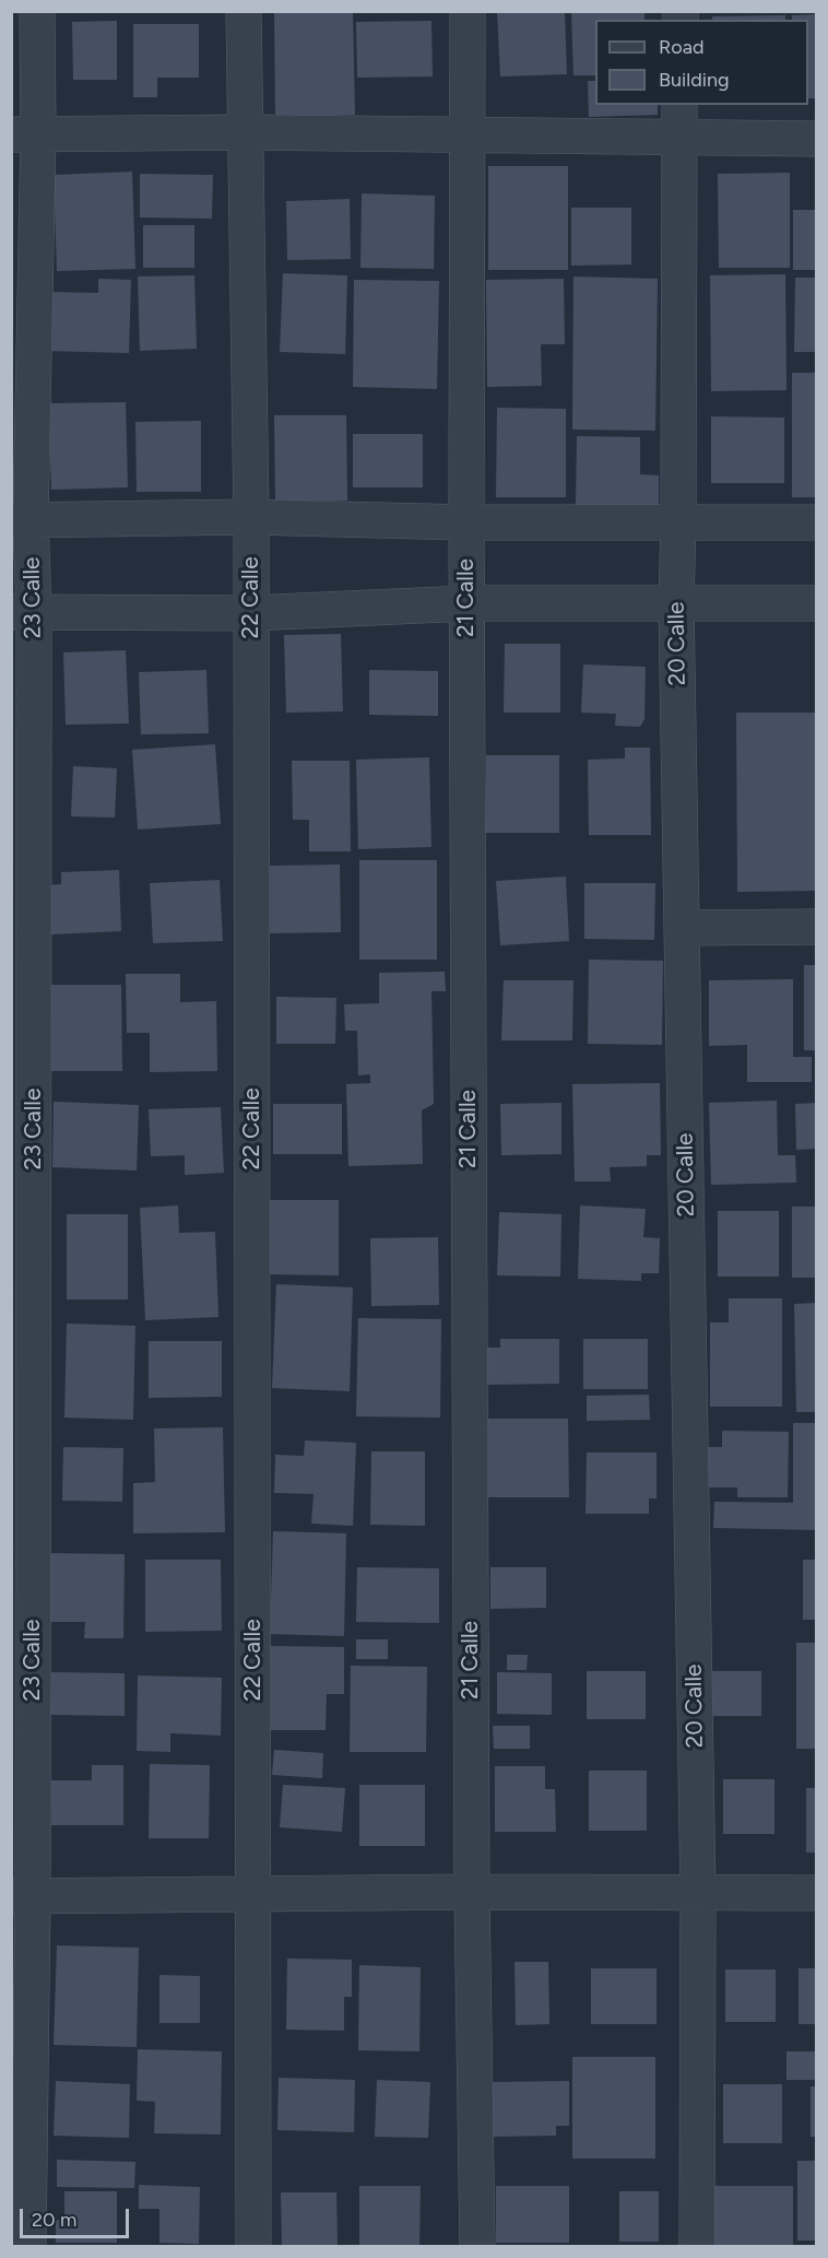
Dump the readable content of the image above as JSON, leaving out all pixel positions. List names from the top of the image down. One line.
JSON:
{"streets":{"street":["23 Calle","22 Calle","21 Calle","20 Calle"]},"legend":["Road","Building"],"scale_bar":"20 m"}
